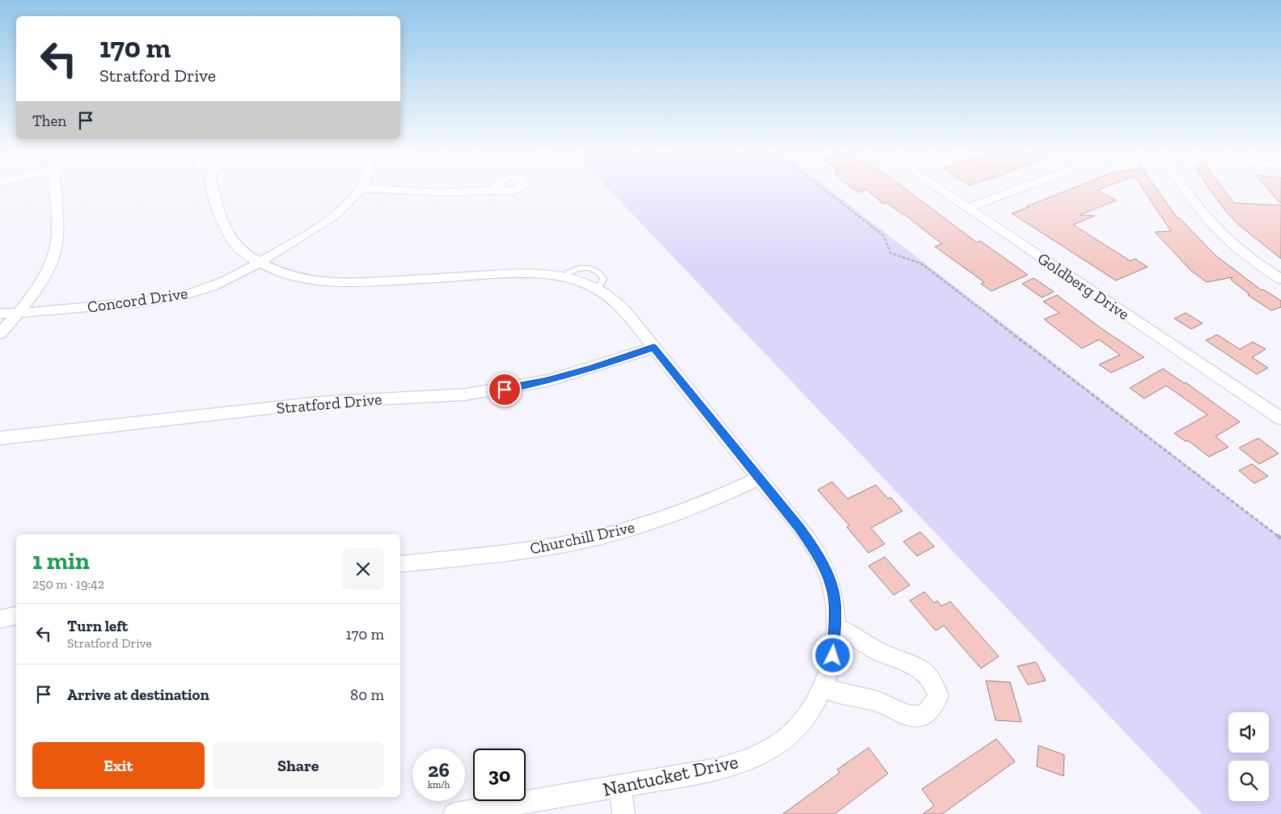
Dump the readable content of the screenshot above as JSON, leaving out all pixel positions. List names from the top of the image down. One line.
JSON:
{"streets":{"street":["Goldberg Drive","Concord Drive","Stratford Drive","Churchill Drive","Nantucket Drive"]},"crossings":[["Concord Drive","Nantucket Drive"],["Stratford Drive","Nantucket Drive"],["Churchill Drive","Nantucket Drive"]],"page":{"turn":["170 m","Stratford Drive"],"then":"Then","heading":["1 min","250 m · 19:42"],"list":[{"name":"Turn left","note":"Stratford Drive","value":"170 m"},{"name":"Arrive at destination","value":"80 m"}],"buttons":["Exit","Share"],"speed":"26 km/h","limit":"30"}}
